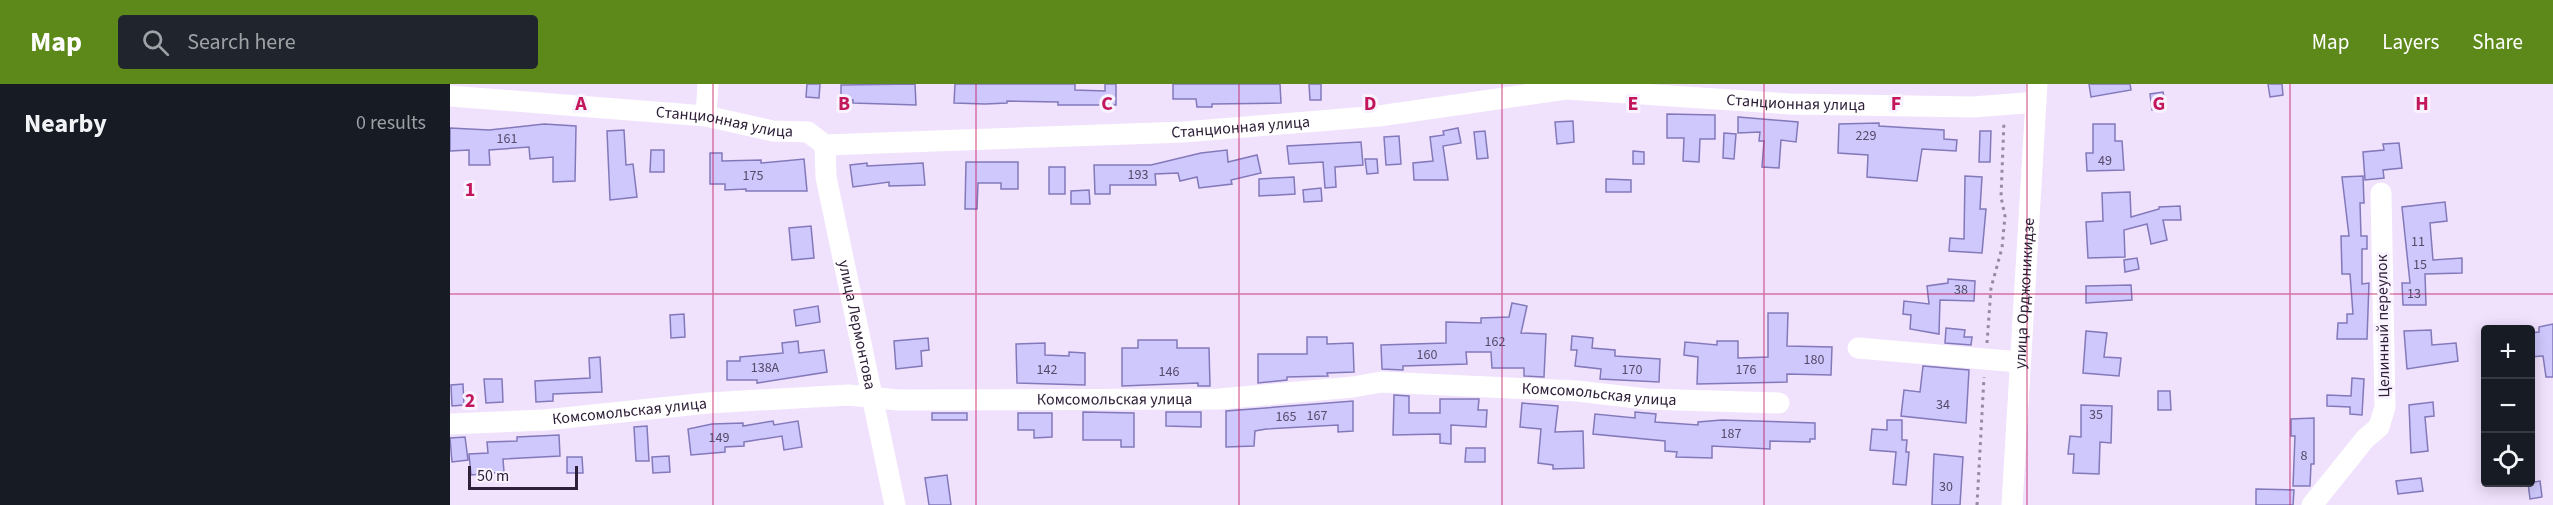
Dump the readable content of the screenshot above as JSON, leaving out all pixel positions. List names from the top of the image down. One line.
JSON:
{"streets":{"street":["Станционная улица","улица Орджоникидзе","улица Лермонтова","Целинный переулок","Комсомольская улица"]},"crossings":[["Станционная улица","улица Орджоникидзе"],["Станционная улица","улица Лермонтова"],["улица Лермонтова","Комсомольская улица"]],"house_numbers":["229","161","49","193","175","11","15","38","13","162","160","180","138А","142","170","176","146","34","35","167","165","187","149","8","30"],"scale_bar":"50 m","page":{"header":"Map","search":"Search here","nav":["Map","Layers","Share"],"heading":["Nearby","0 results"],"map_buttons":["+","−"],"scale":"50 m"},"grid":{"columns":["A","B","C","D","E","F","G","H"],"rows":["1","2"]}}
